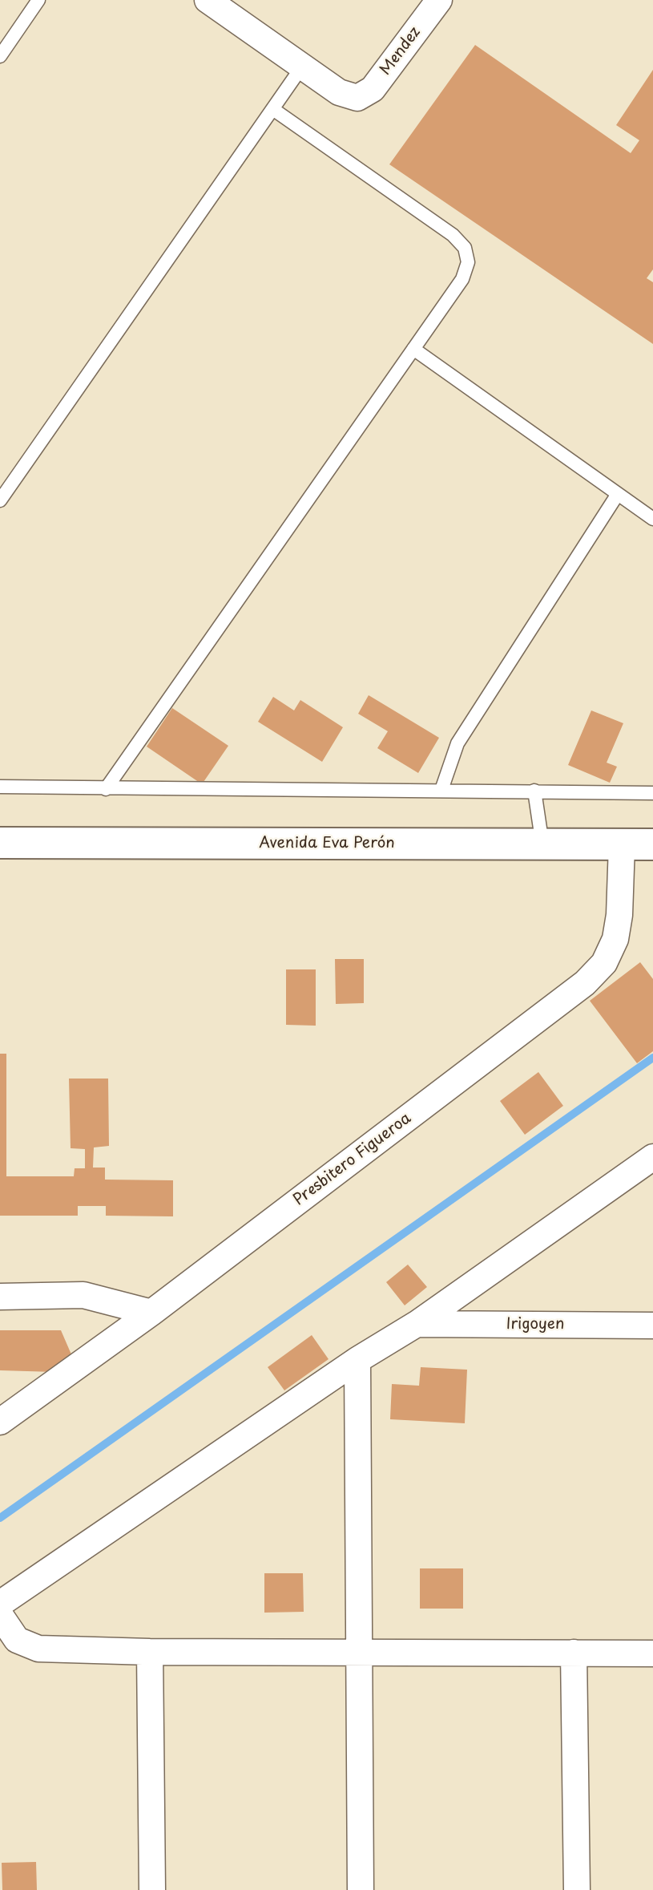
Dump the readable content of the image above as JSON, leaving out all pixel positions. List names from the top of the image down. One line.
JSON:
{"streets":{"main road":["Avenida Eva Perón"],"street":["Mendez","Presbitero Figueroa","Irigoyen"]},"crossings":[["Avenida Eva Perón","Presbitero Figueroa"]]}
